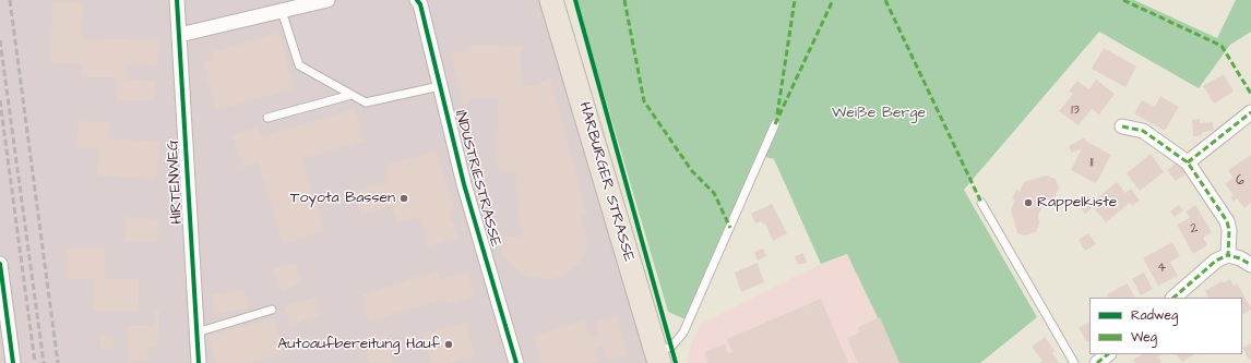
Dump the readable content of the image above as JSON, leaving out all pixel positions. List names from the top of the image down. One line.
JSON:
{"streets":{"main road":["HARBURGER STRASSE"],"street":["INDUSTRIESTRASSE","HIRTENWEG"]},"parks":["Weiße Berge"],"places":["Toyota Bassen","Rappelkiste","Autoaufbereitung Hauf"],"house_numbers":["13","11","6","2","4"],"legend":["Radweg","Weg"]}
